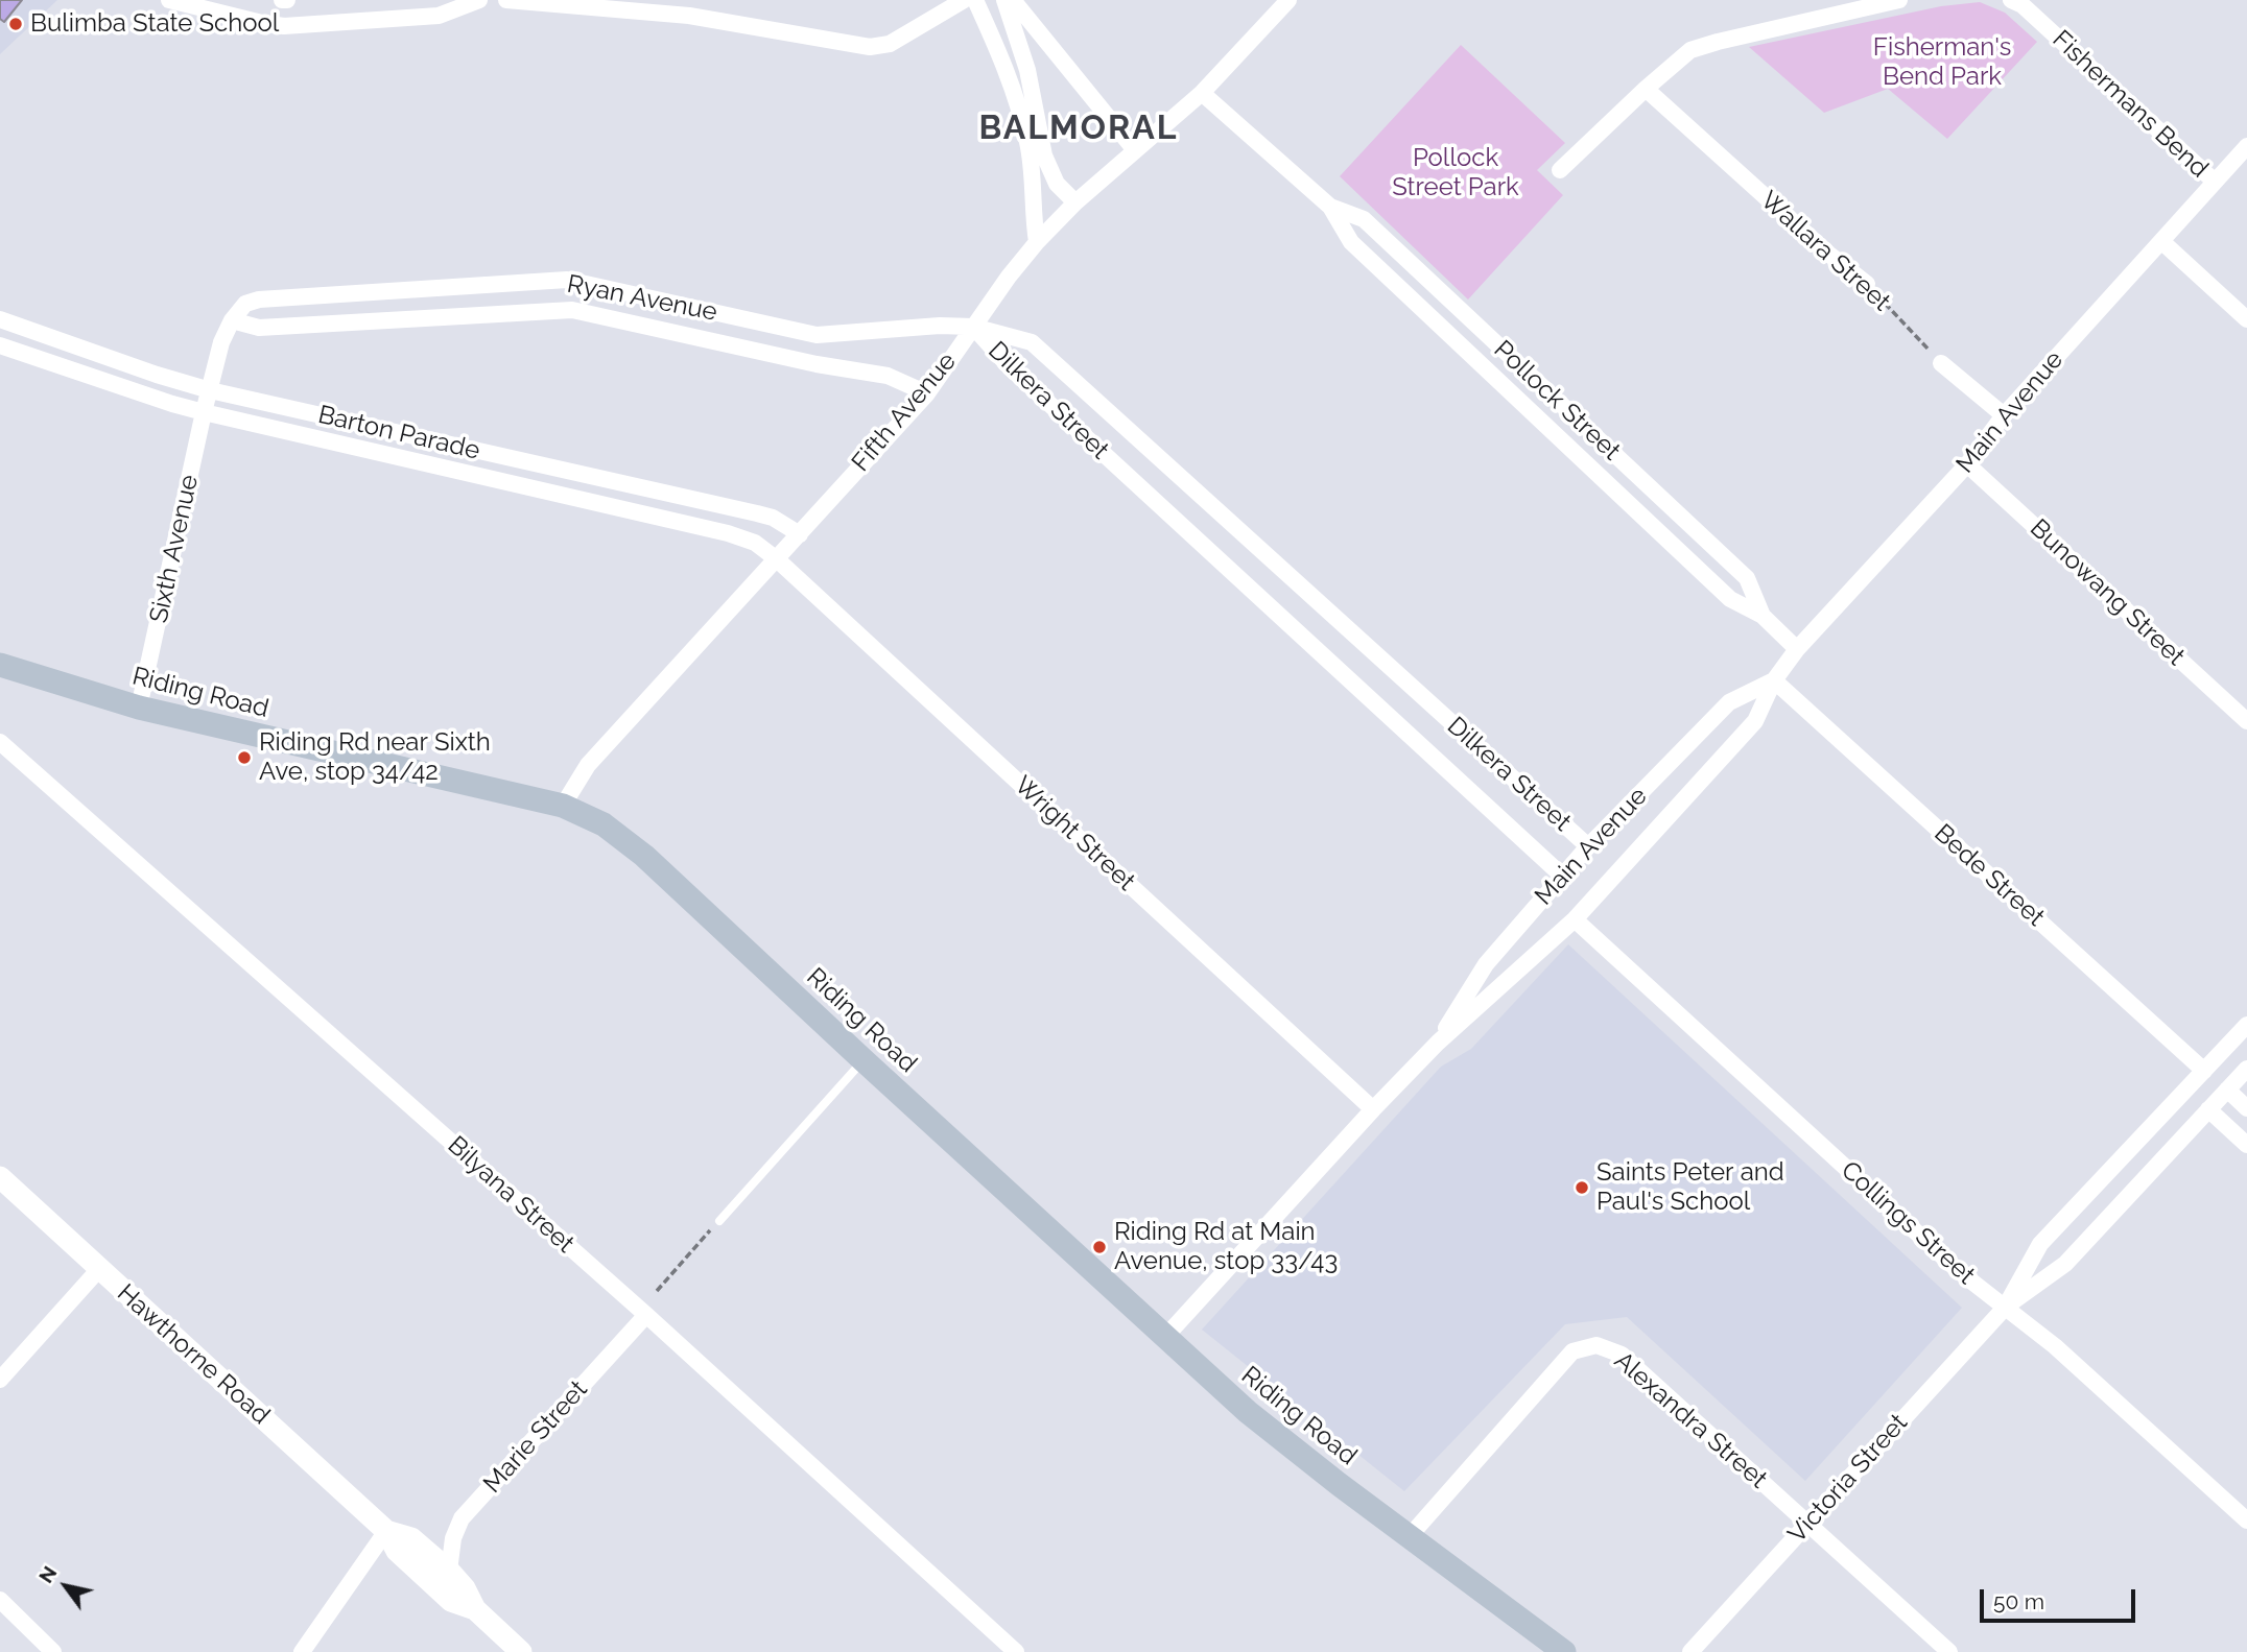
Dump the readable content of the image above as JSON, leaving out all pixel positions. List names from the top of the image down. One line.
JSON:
{"streets":{"main road":["Riding Road"],"street":["Fishermans Bend","Wallara Street","Ryan Avenue","Dilkera Street","Pollock Street","Fifth Avenue","Main Avenue","Barton Parade","Sixth Avenue","Bunowang Street","Wright Street","Bede Street","Bilyana Street","Collings Street","Hawthorne Road","Alexandra Street","Marie Street","Victoria Street"]},"crossings":[["Fishermans Bend","Main Avenue"],["Ryan Avenue","Dilkera Street"],["Ryan Avenue","Fifth Avenue"],["Dilkera Street","Fifth Avenue"],["Dilkera Street","Main Avenue"],["Pollock Street","Fifth Avenue"],["Pollock Street","Main Avenue"],["Fifth Avenue","Barton Parade"],["Fifth Avenue","Riding Road"],["Fifth Avenue","Wright Street"],["Main Avenue","Bunowang Street"],["Main Avenue","Riding Road"],["Main Avenue","Wright Street"],["Main Avenue","Bede Street"],["Main Avenue","Collings Street"],["Barton Parade","Sixth Avenue"],["Barton Parade","Wright Street"],["Sixth Avenue","Riding Road"],["Riding Road","Alexandra Street"],["Bede Street","Victoria Street"],["Bilyana Street","Marie Street"],["Collings Street","Victoria Street"],["Hawthorne Road","Marie Street"],["Alexandra Street","Victoria Street"]],"districts":["BALMORAL"],"parks":["Fisherman's Bend Park","Pollock Street Park"],"places":["Bulimba State School","Riding Rd near Sixth Ave, stop 34/42","Saints Peter and Paul's School","Riding Rd at Main Avenue, stop 33/43"],"scale_bar":"50 m","north":"top left"}
